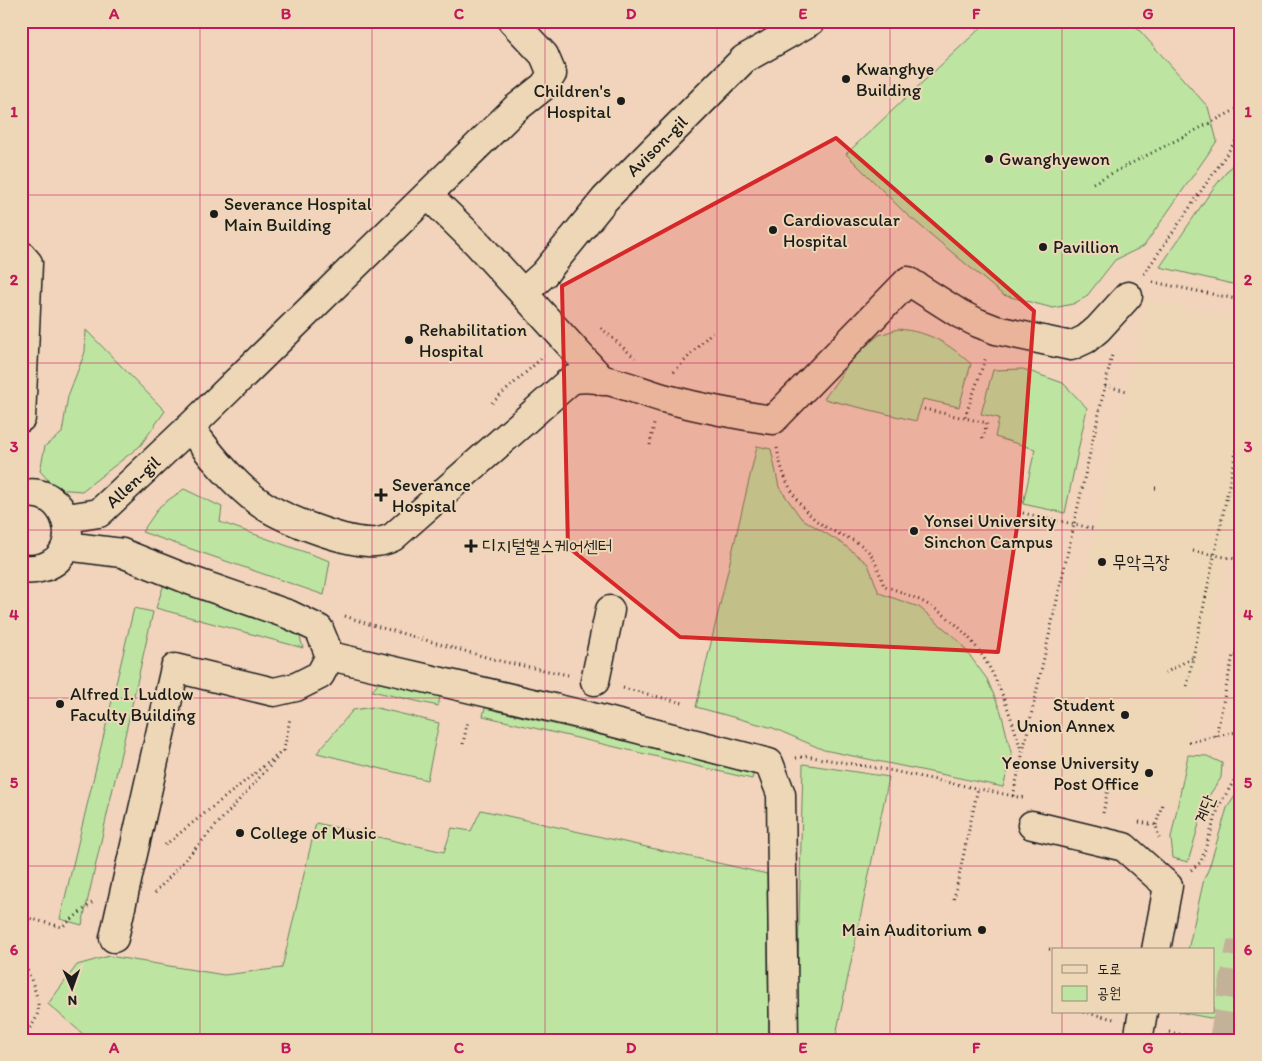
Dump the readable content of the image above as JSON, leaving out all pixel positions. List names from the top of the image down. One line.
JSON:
{"streets":{"street":["Avison-gil","Allen-gil"],"path":["계단"]},"places":{"other":["Kwanghye Building","Children's Hospital","Gwanghyewon","Severance Hospital Main Building","Cardiovascular Hospital","Pavillion","Rehabilitation Hospital","Yonsei University Sinchon Campus","무악극장","Alfred I. Ludlow Faculty Building","Student Union Annex","Yeonse University Post Office","College of Music","Main Auditorium"],"health":["Severance Hospital","디지털헬스케어센터"]},"legend":["도로","공원"],"north":"bottom","grid":{"columns":["A","B","C","D","E","F","G"],"rows":["1","2","3","4","5","6"]}}
